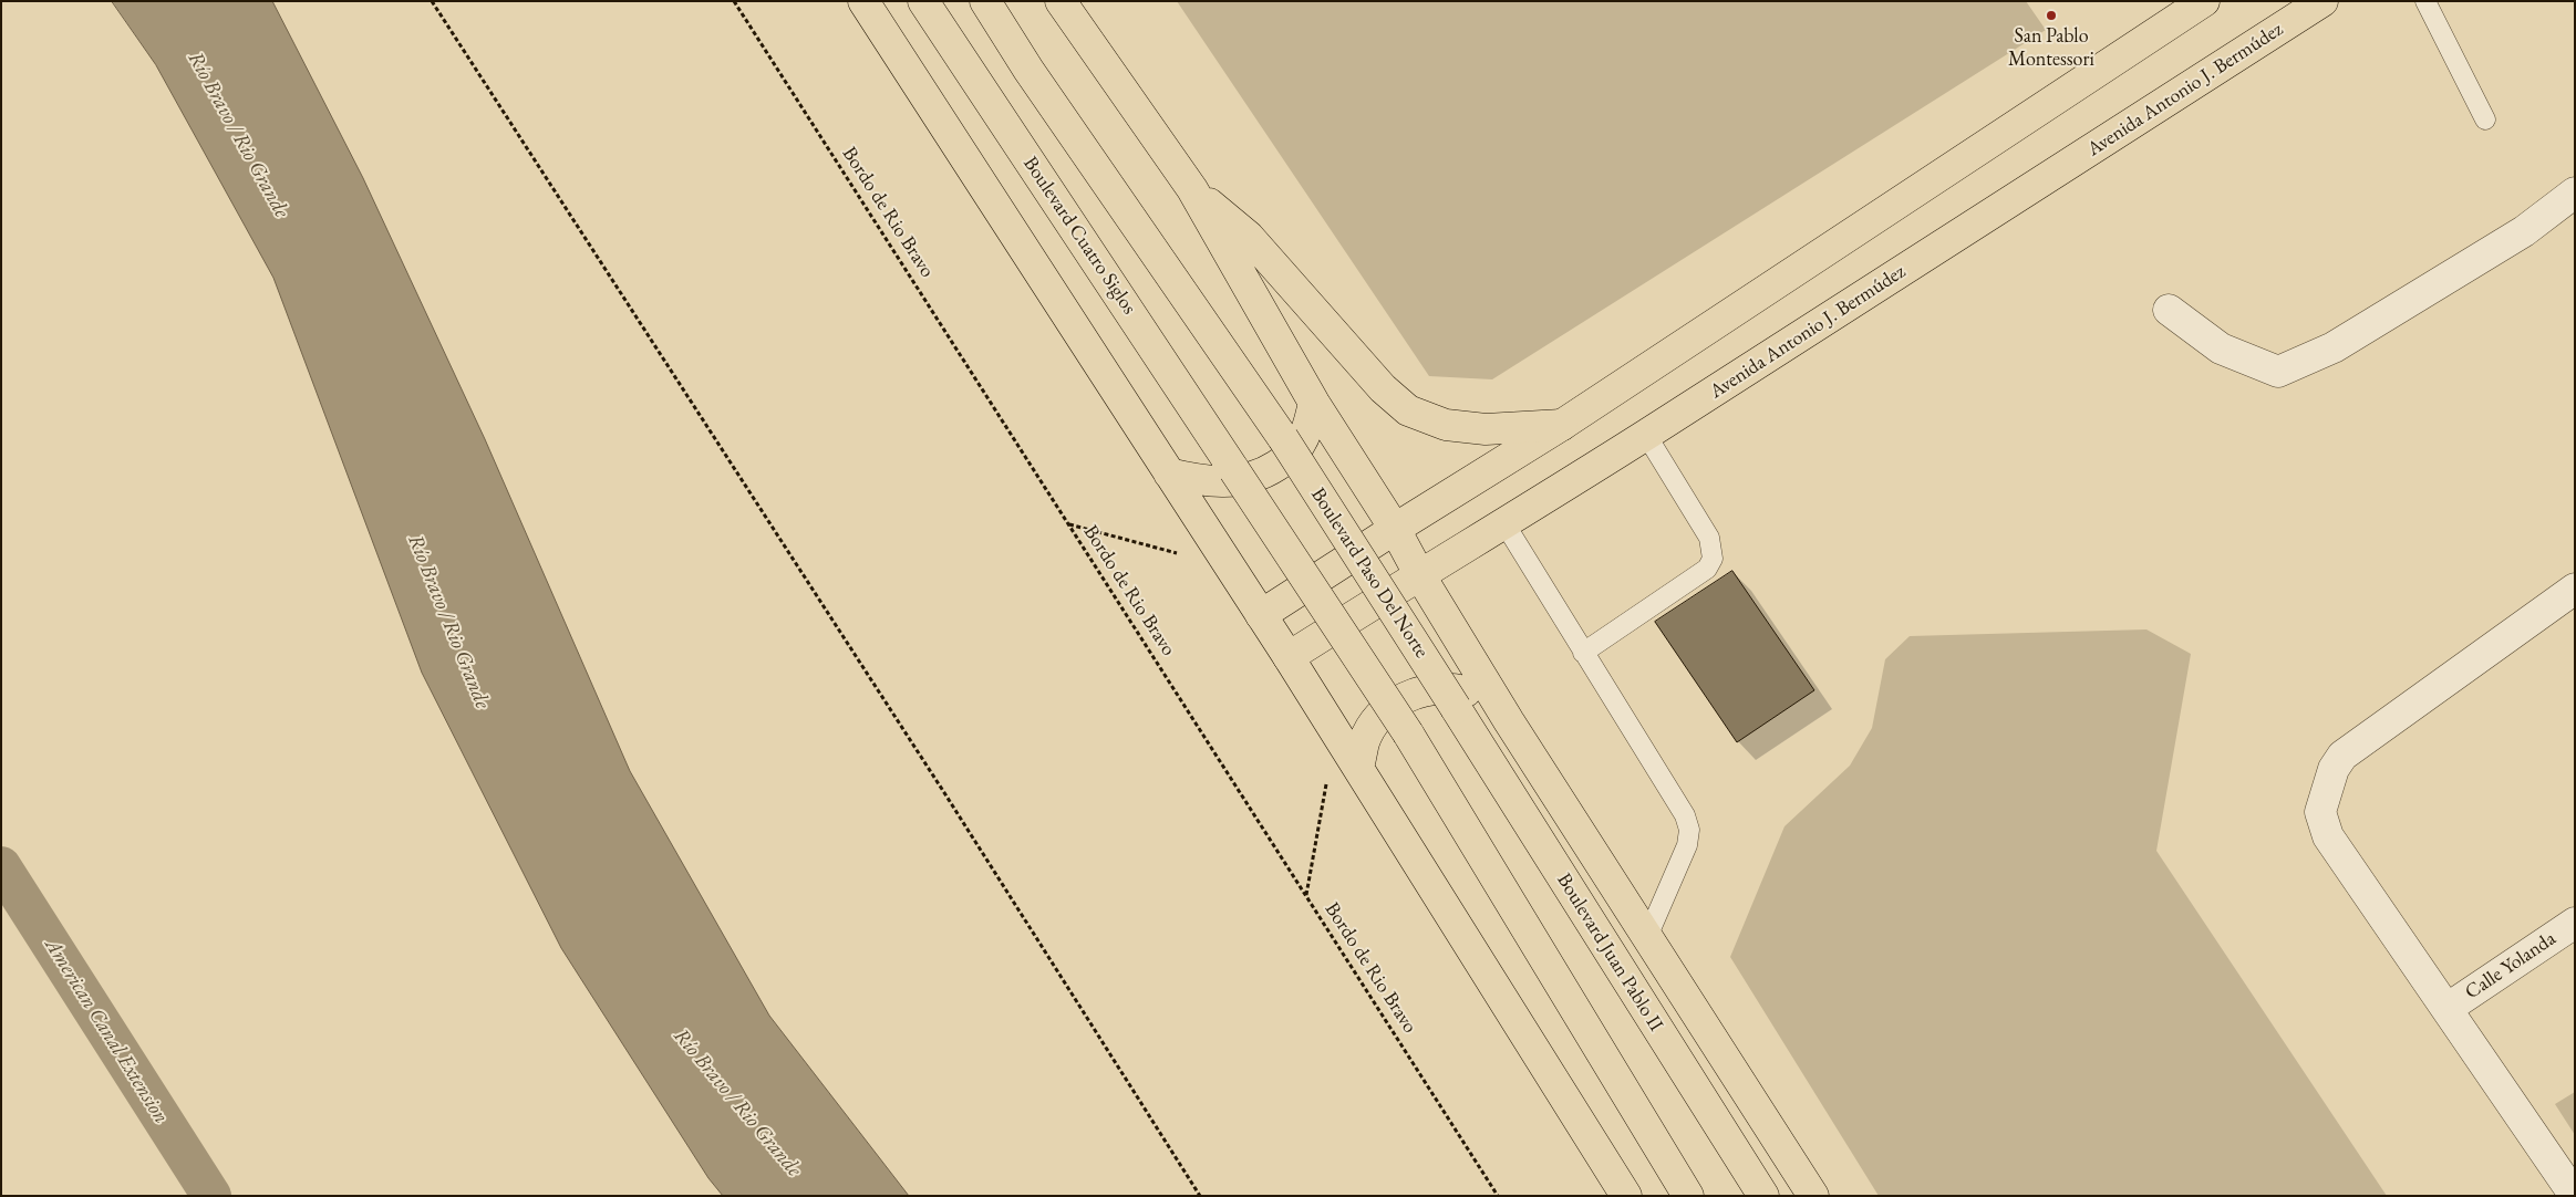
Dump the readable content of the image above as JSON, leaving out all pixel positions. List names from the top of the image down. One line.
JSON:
{"streets":{"main road":["Avenida Antonio J. Bermúdez","Boulevard Cuatro Siglos","Boulevard Paso Del Norte","Boulevard Juan Pablo II"],"street":["Calle Yolanda"],"path":["Bordo de Rio Bravo"]},"crossings":[["Boulevard Paso Del Norte","Boulevard Juan Pablo II"]],"water":["Río Bravo / Rio Grande","American Canal Extension"],"places":["San Pablo Montessori"]}
